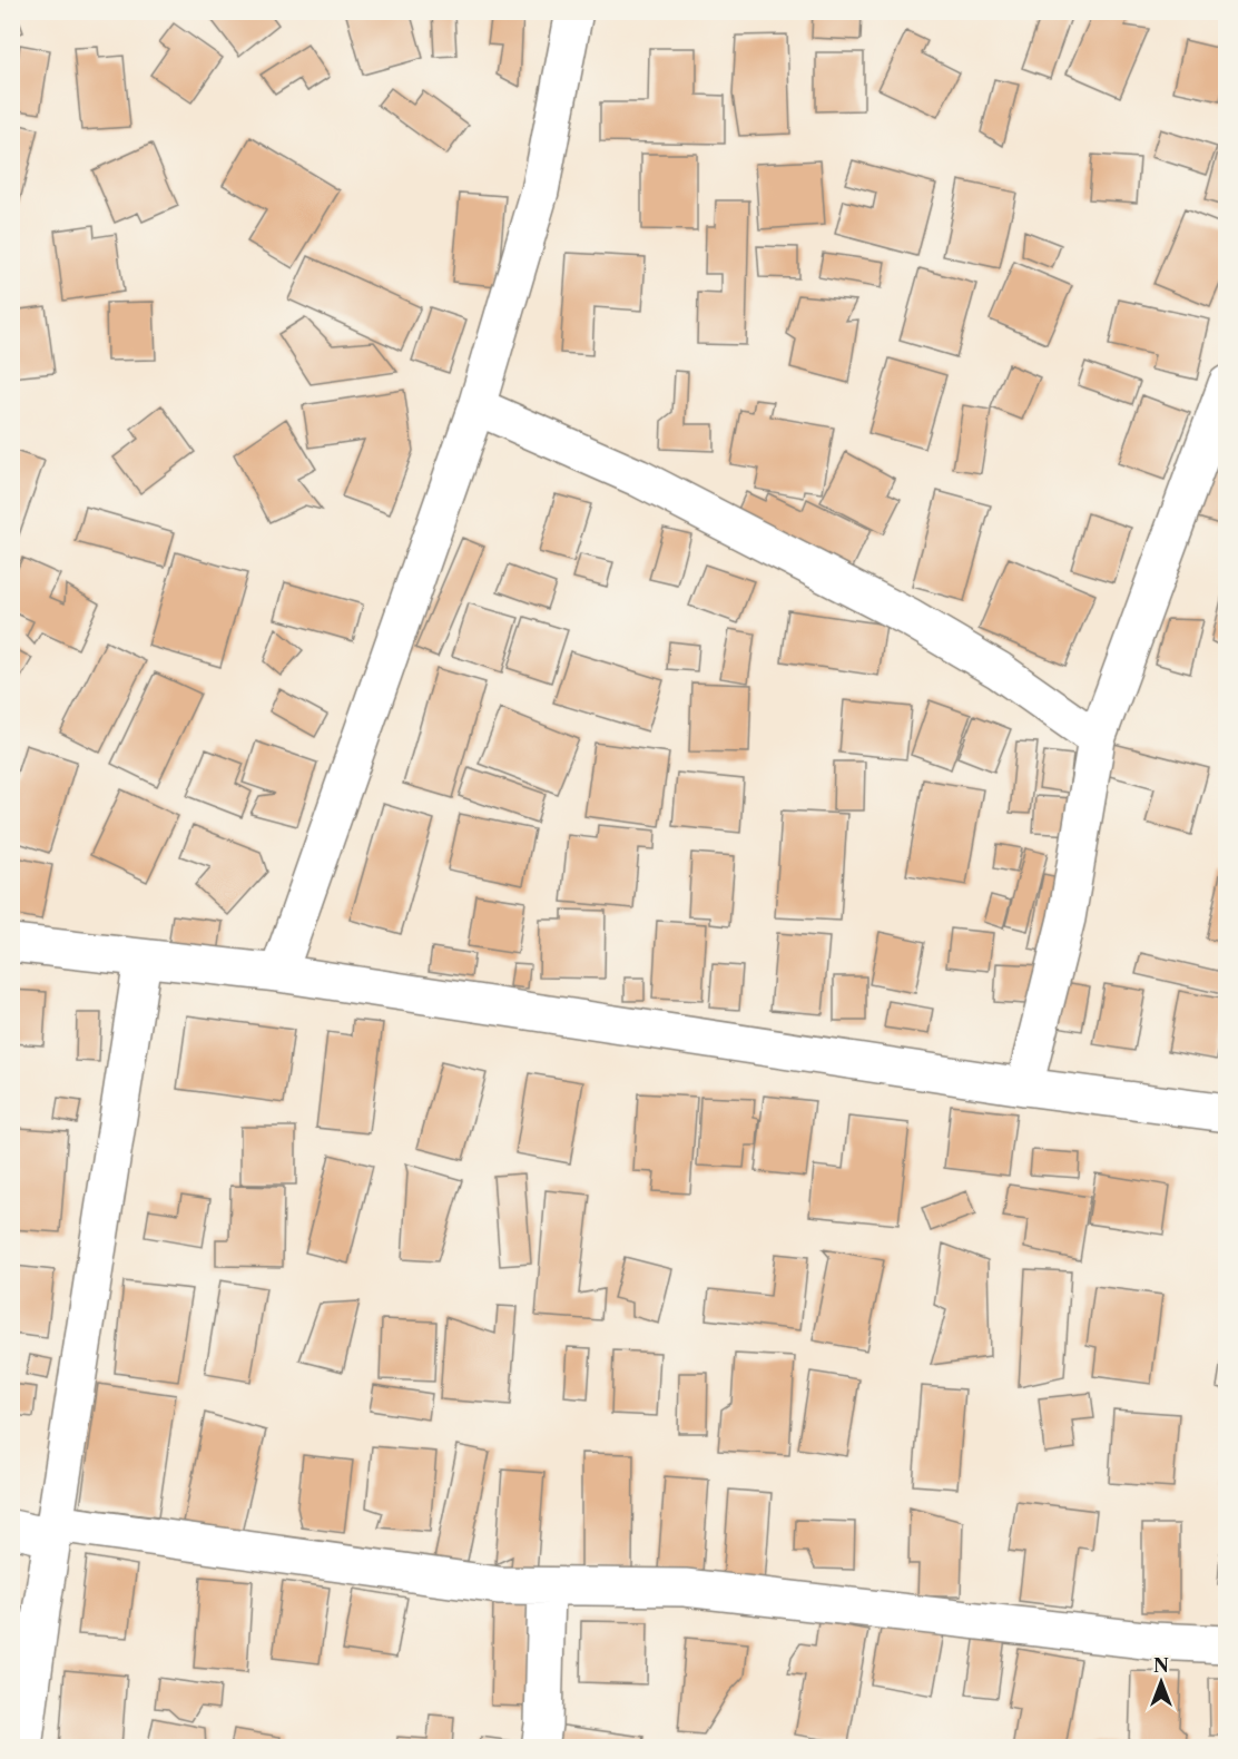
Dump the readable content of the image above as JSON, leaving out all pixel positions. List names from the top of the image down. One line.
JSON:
{"north":"top"}
